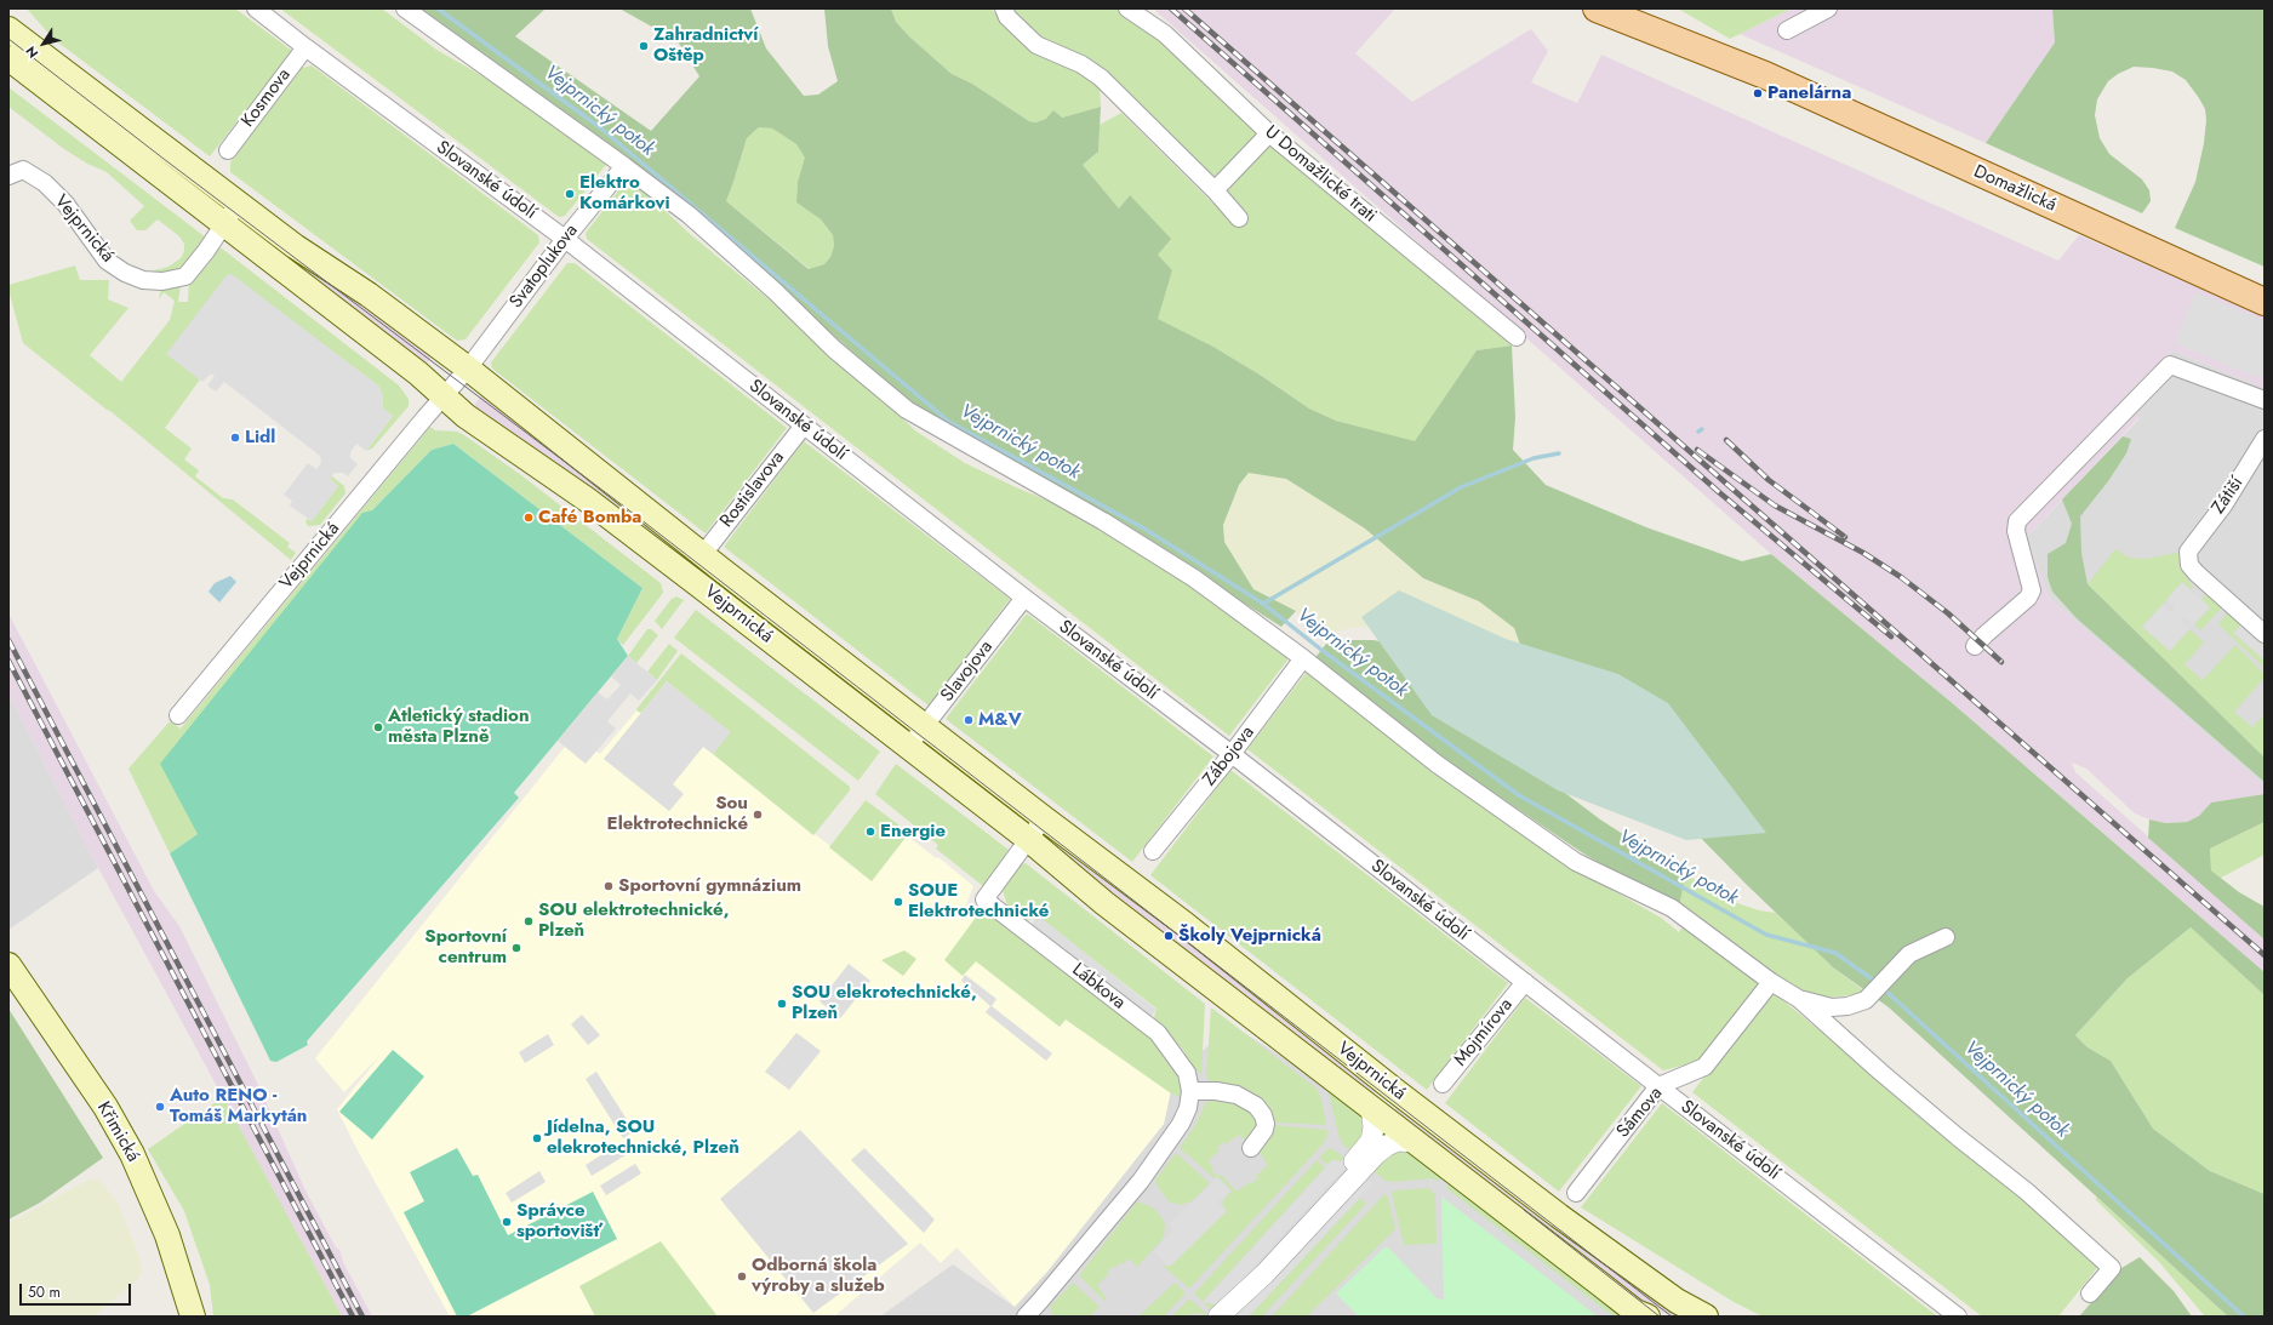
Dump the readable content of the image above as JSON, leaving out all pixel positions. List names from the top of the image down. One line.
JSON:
{"streets":{"main road":["Domažlická","Vejprnická","Křimická"],"street":["Kosmova","U Domažlické trati","Slovanské údolí","Svatoplukova","Rostislavova","Zátiší","Slavojova","Zábojova","Lábkova","Mojmírova","Sámova"]},"crossings":[["Kosmova","Slovanské údolí"],["Slovanské údolí","Svatoplukova"],["Slovanské údolí","Rostislavova"],["Slovanské údolí","Slavojova"],["Slovanské údolí","Zábojova"],["Slovanské údolí","Mojmírova"],["Slovanské údolí","Sámova"],["Vejprnická","Svatoplukova"],["Vejprnická","Rostislavova"],["Vejprnická","Slavojova"],["Vejprnická","Lábkova"]],"water":["Vejprnický potok"],"places":["Zahradnictví Oštěp","Panelárna","Elektro Komárkovi","Lidl","Café Bomba","M&V","Atletický stadion města Plzně","Sou Elektrotechnické","Energie","Sportovní gymnázium","SOUE Elektrotechnické","SOU elektrotechnické, Plzeň","Školy Vejprnická","Sportovní centrum","SOU elekrotechnické, Plzeň","Auto RENO - Tomáš Markytán","Jídelna, SOU elekrotechnické, Plzeň","Správce sportovišť","Odborná škola výroby a služeb"],"scale_bar":"50 m","north":"bottom left"}
